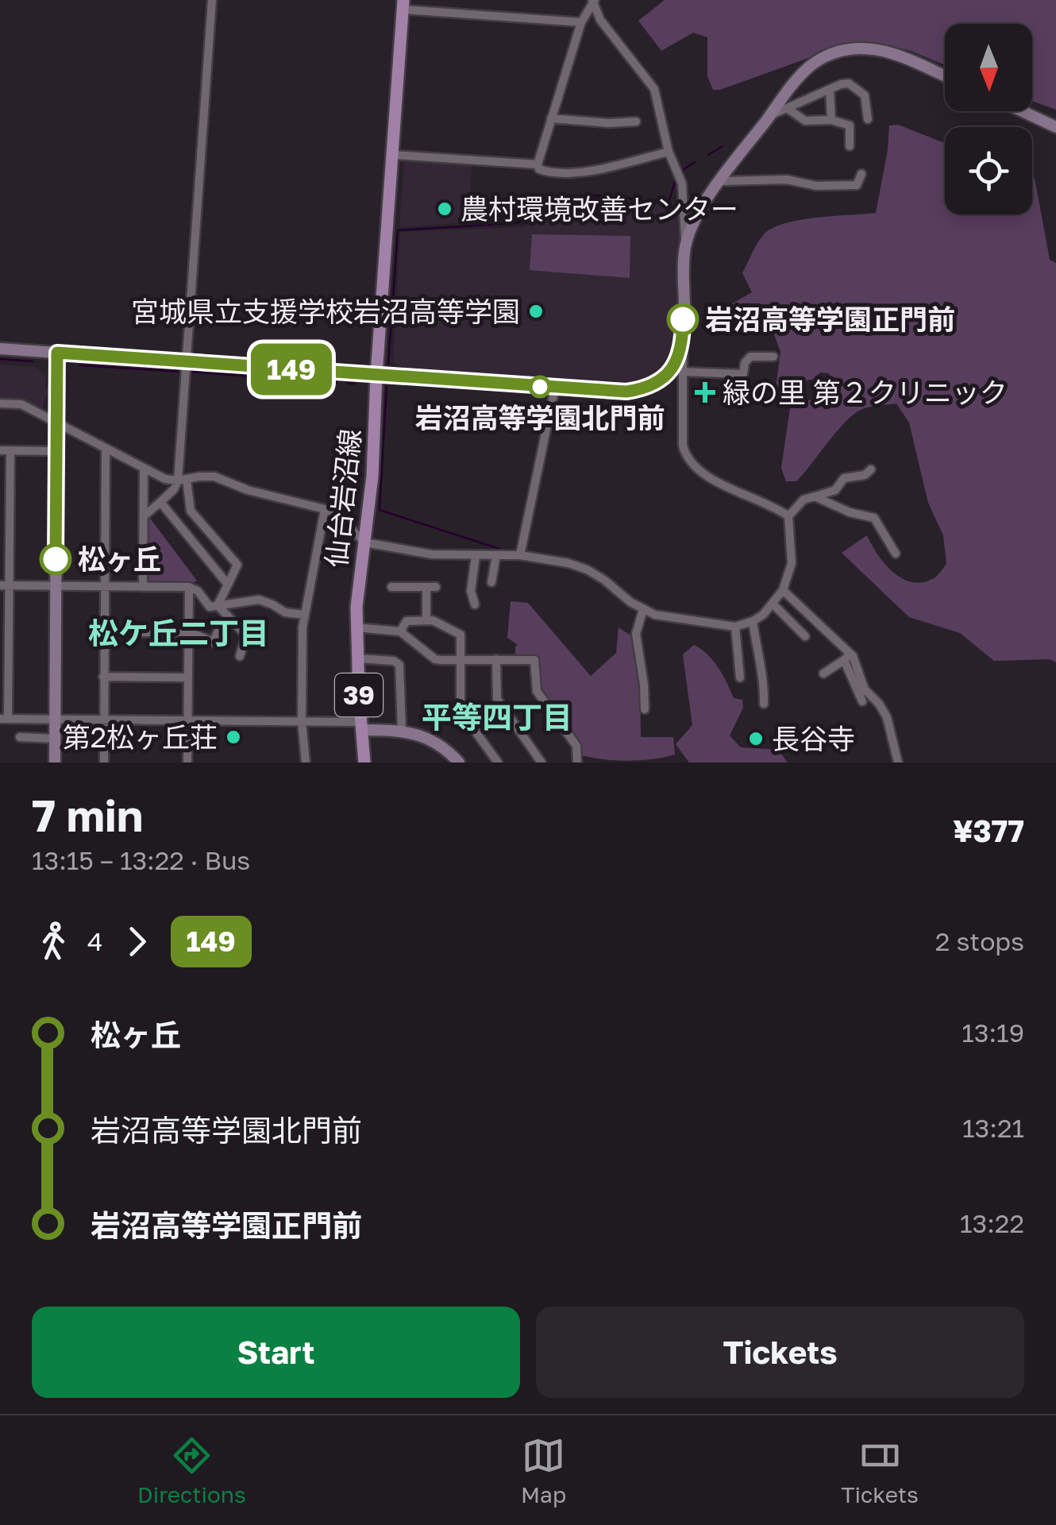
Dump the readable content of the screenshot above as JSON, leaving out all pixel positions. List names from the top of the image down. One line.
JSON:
{"streets":{"main road":["仙台岩沼線","39"]},"districts":["松ケ丘二丁目","平等四丁目"],"places":{"other":["農村環境改善センター","宮城県立支援学校岩沼高等学園","岩沼高等学園正門前","岩沼高等学園北門前","松ヶ丘","第2松ヶ丘荘","長谷寺"],"health":["緑の里 第２クリニック"]},"lines":["bus line 149"],"north":"bottom","page":{"on_map":"149","heading":["7 min","13:15 – 13:22 · Bus","¥377"],"legs":["4","149","2 stops"],"list":[{"name":"松ヶ丘","value":"13:19"},{"name":"岩沼高等学園北門前","value":"13:21"},{"name":"岩沼高等学園正門前","value":"13:22"}],"buttons":["Start","Tickets"],"tabs":["Directions","Map","Tickets"]}}
